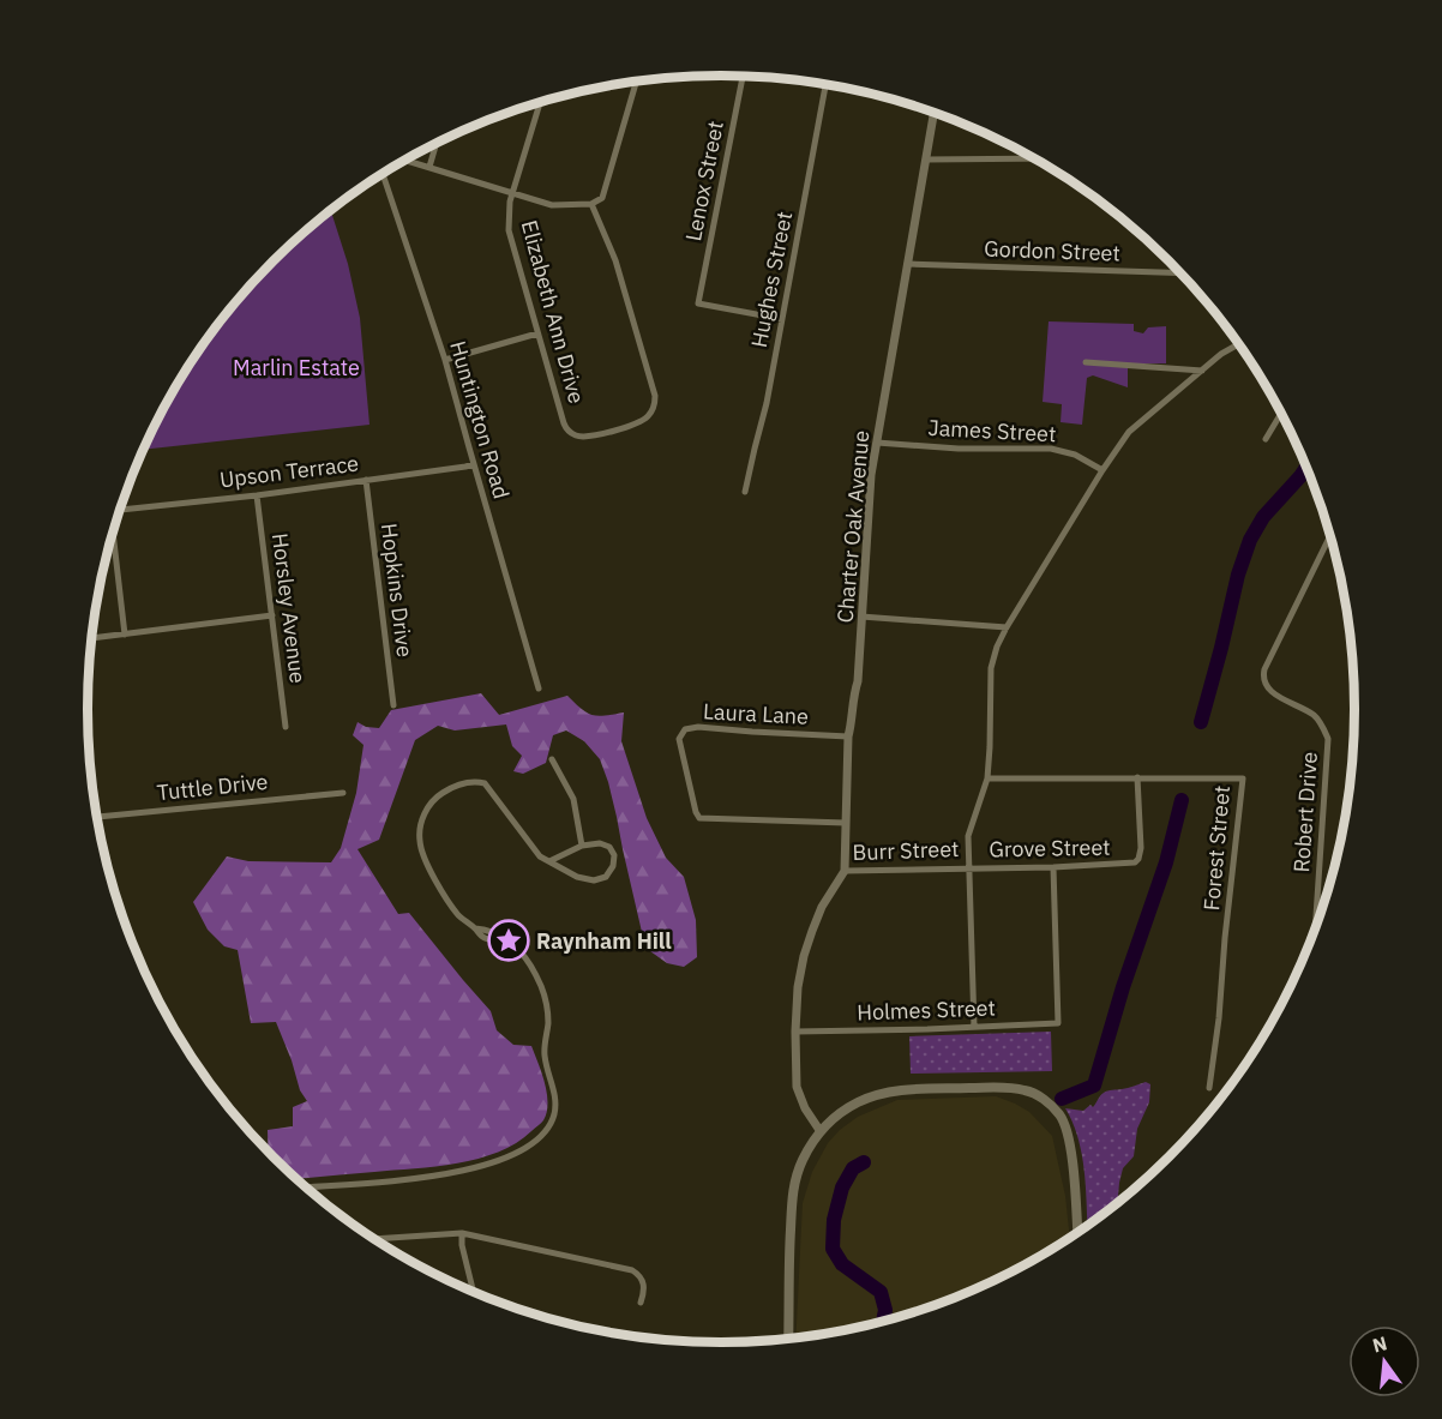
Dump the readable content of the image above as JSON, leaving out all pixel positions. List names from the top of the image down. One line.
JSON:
{"streets":{"street":["Lenox Street","Gordon Street","Hughes Street","Elizabeth Ann Drive","Huntington Road","James Street","Upson Terrace","Charter Oak Avenue","Hopkins Drive","Horsley Avenue","Laura Lane","Tuttle Drive","Robert Drive","Grove Street","Forest Street","Burr Street","Holmes Street"]},"crossings":[["Lenox Street","Hughes Street"],["Gordon Street","Charter Oak Avenue"],["Huntington Road","Upson Terrace"],["James Street","Charter Oak Avenue"],["James Street","Burr Street"],["Upson Terrace","Hopkins Drive"],["Upson Terrace","Horsley Avenue"],["Charter Oak Avenue","Laura Lane"],["Charter Oak Avenue","Burr Street"],["Grove Street","Forest Street"],["Grove Street","Burr Street"],["Grove Street","Holmes Street"],["Forest Street","Burr Street"],["Burr Street","Holmes Street"]],"parks":["Marlin Estate"],"places":{"place":["Raynham Hill"]},"north":"top"}
